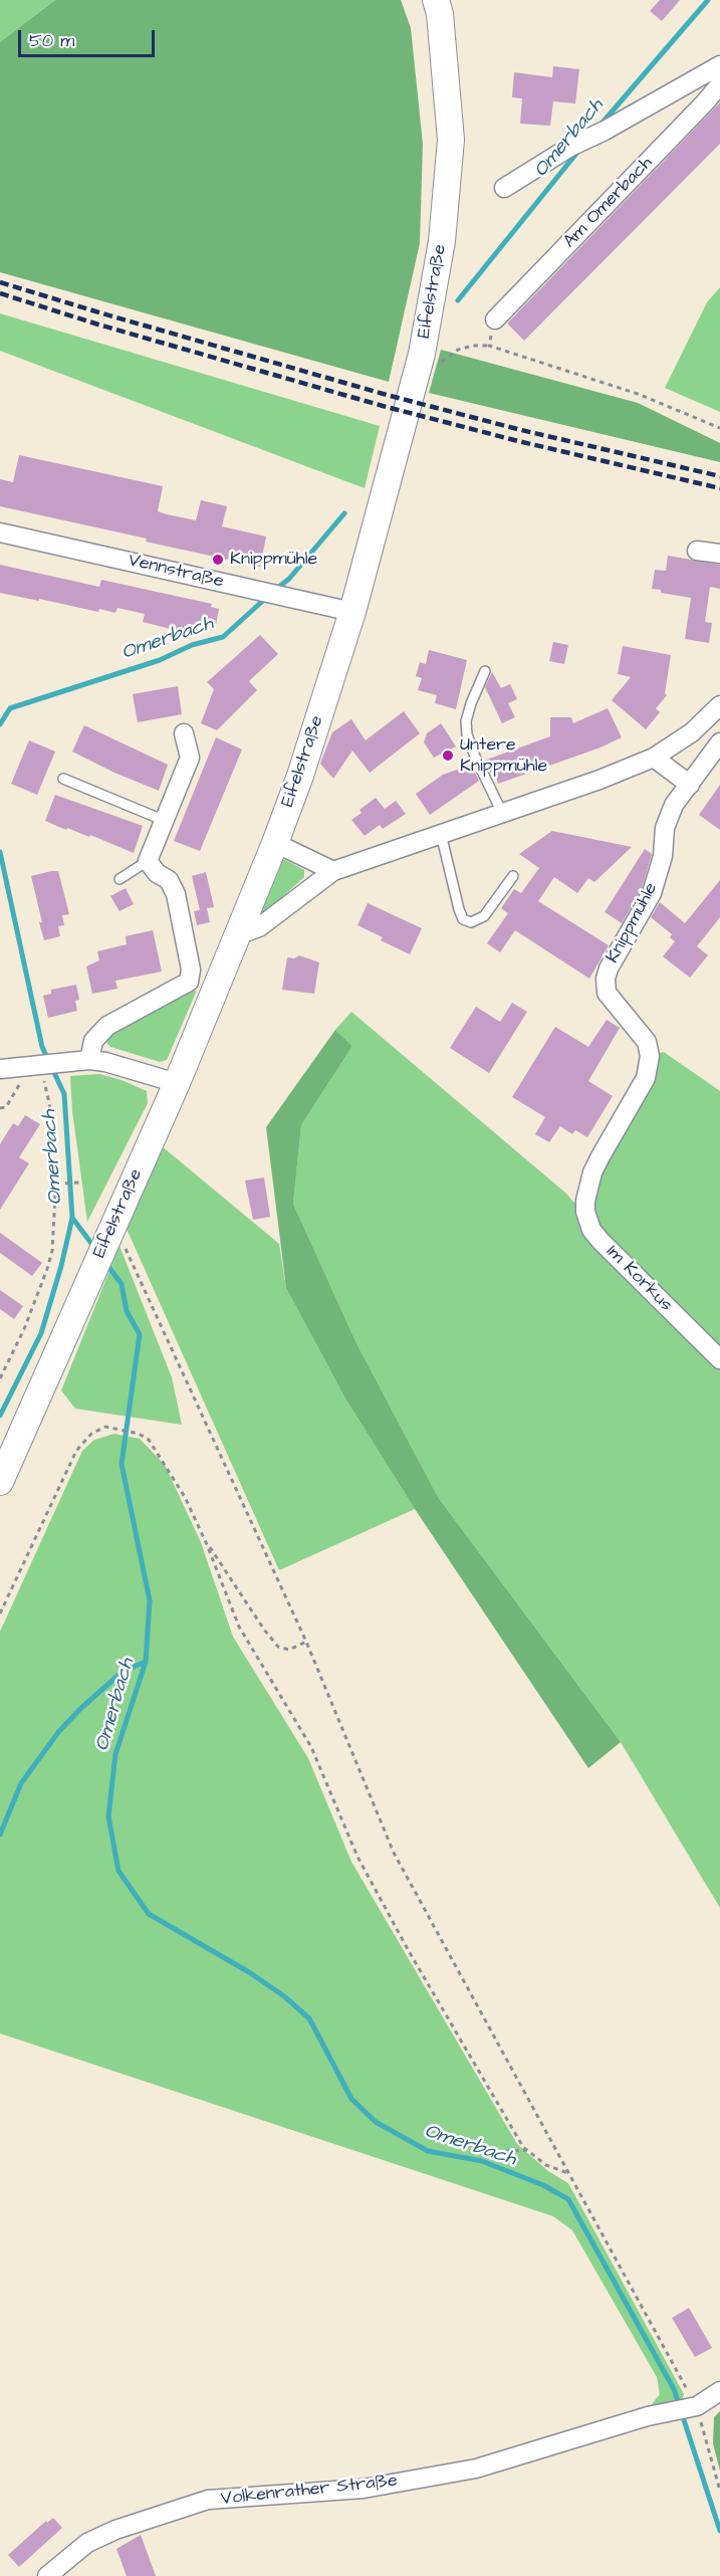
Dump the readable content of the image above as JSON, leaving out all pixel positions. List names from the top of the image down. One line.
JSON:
{"streets":{"main road":["Eifelstraße"],"street":["Am Omerbach","Vennstraße","Knippmühle","Im Korkus","Volkenrather Straße"]},"crossings":[["Eifelstraße","Vennstraße"],["Knippmühle","Im Korkus"]],"water":["Omerbach"],"places":["Knippmühle","Untere Knippmühle"],"scale_bar":"50 m"}
